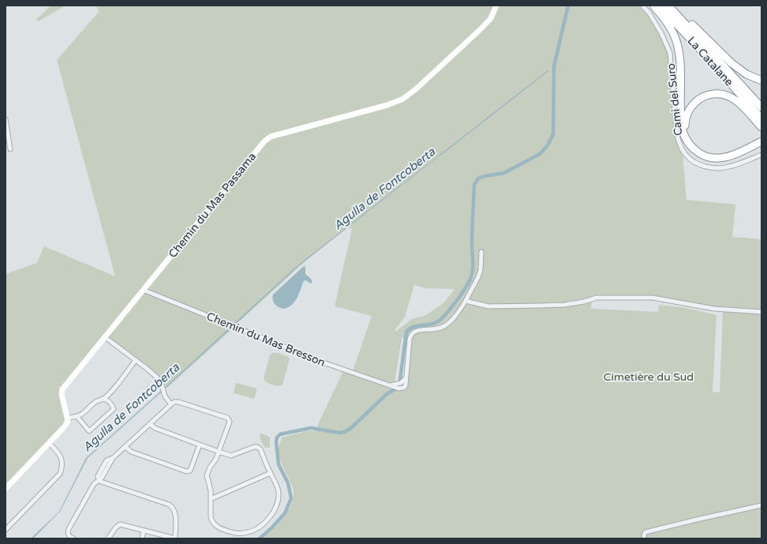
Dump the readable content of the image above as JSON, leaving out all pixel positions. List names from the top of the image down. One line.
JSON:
{"streets":{"highway":["La Catalane"],"street":["Cami del Suro","Chemin du Mas Passama","Chemin du Mas Bresson"]},"crossings":[["Chemin du Mas Passama","Chemin du Mas Bresson"]],"water":["Agulla de Fontcoberta"],"parks":["Cimetière du Sud"]}
